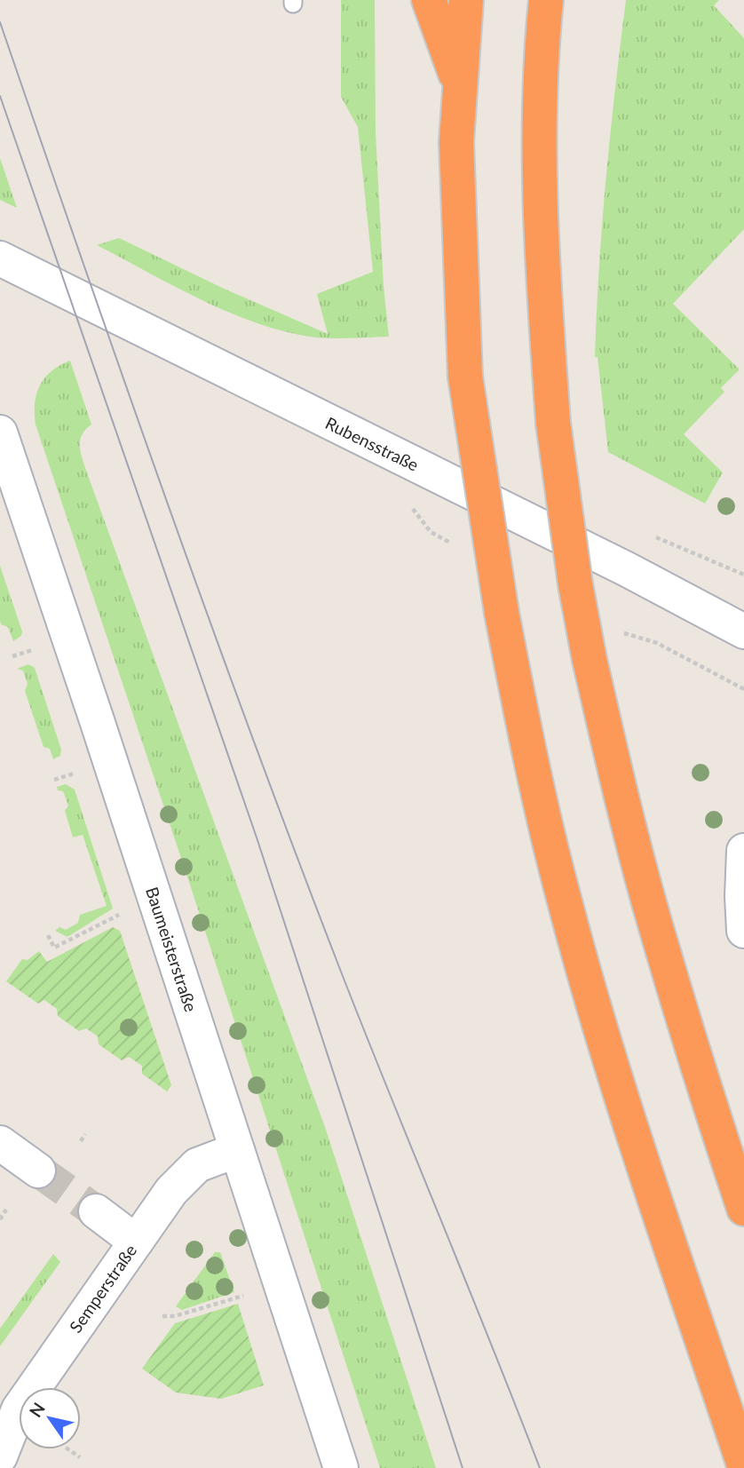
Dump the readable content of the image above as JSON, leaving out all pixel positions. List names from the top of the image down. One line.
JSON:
{"streets":{"street":["Rubensstraße","Baumeisterstraße","Semperstraße"]},"crossings":[["Baumeisterstraße","Semperstraße"]],"north":"top left"}
